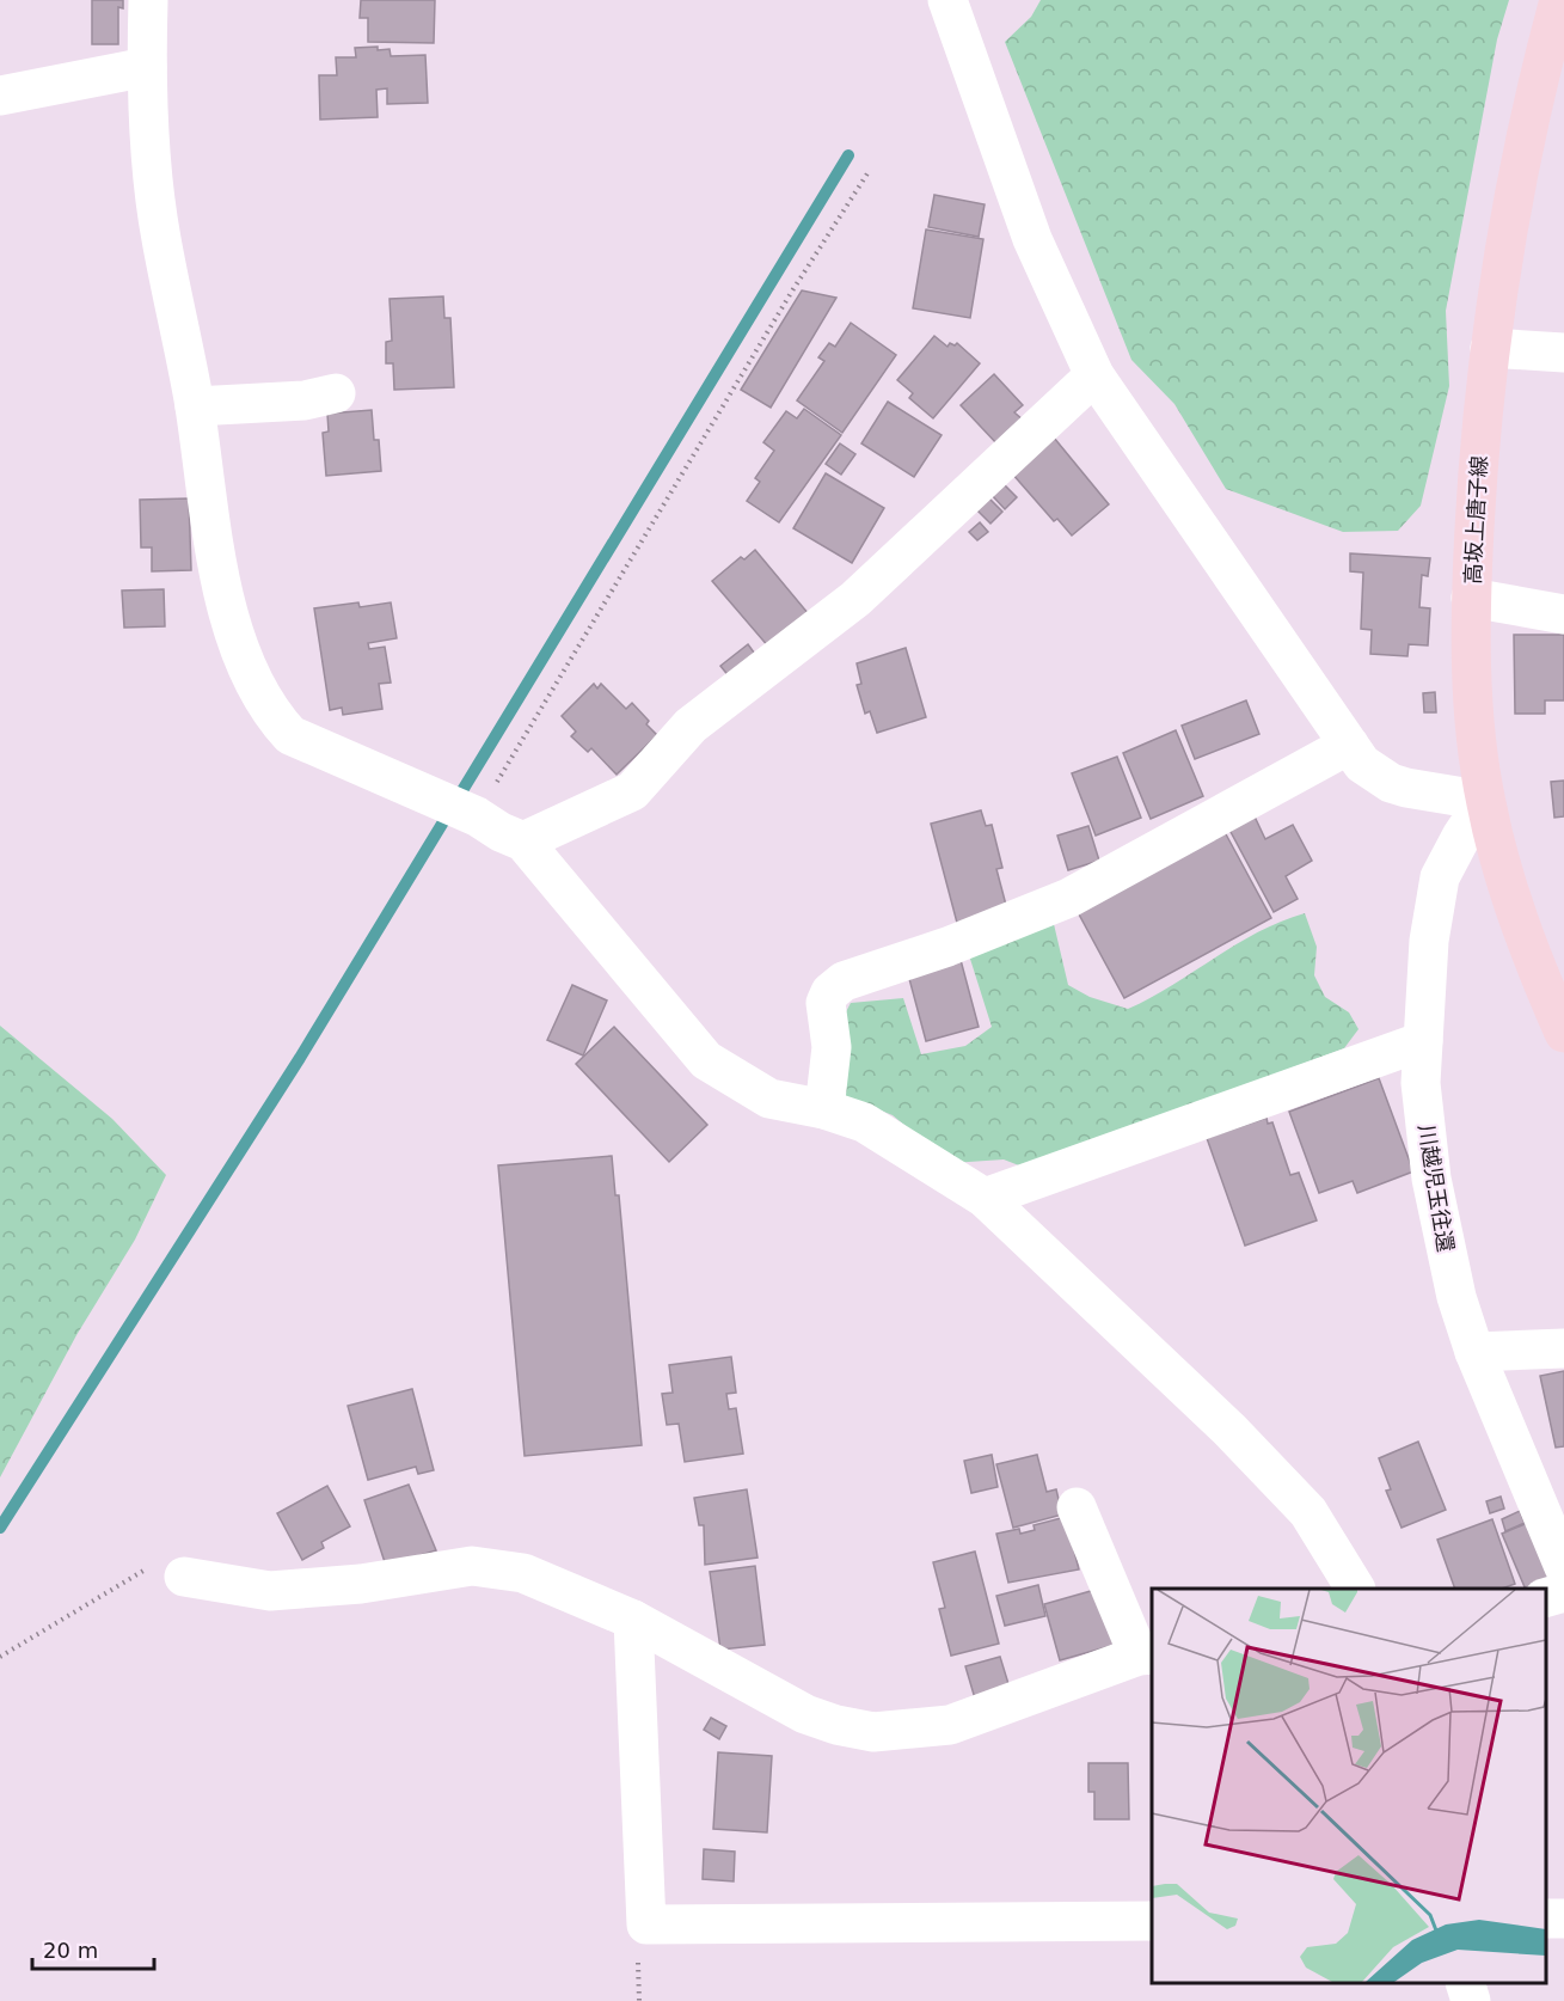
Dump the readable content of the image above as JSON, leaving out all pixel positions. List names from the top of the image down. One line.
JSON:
{"streets":{"main road":["高坂上唐子線"],"street":["川越児玉往還"]},"crossings":[["高坂上唐子線","川越児玉往還"]],"scale_bar":"20 m"}
